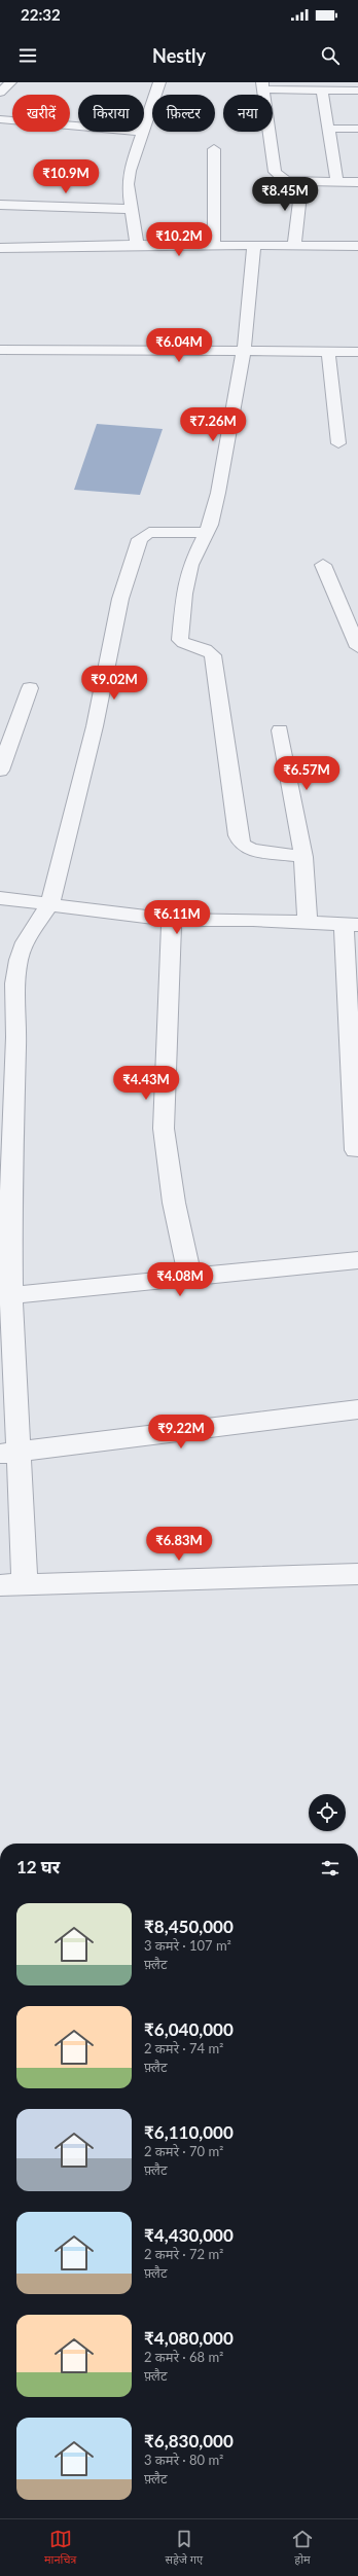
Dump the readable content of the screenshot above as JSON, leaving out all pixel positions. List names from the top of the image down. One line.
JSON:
{"page":{"status":"22:32","header":"Nestly","chip":["खरीदें","किराया","फ़िल्टर","नया"],"price":["₹10.9M","₹8.45M","₹10.2M","₹6.04M","₹7.26M","₹9.02M","₹6.57M","₹6.11M","₹4.43M","₹4.08M","₹9.22M","₹6.83M"],"heading":"12 घर","list":[{"name":"₹8,450,000","note":"3 कमरे · 107 m² · फ़्लैट"},{"name":"₹6,040,000","note":"2 कमरे · 74 m² · फ़्लैट"},{"name":"₹6,110,000","note":"2 कमरे · 70 m² · फ़्लैट"},{"name":"₹4,430,000","note":"2 कमरे · 72 m² · फ़्लैट"},{"name":"₹4,080,000","note":"2 कमरे · 68 m² · फ़्लैट"},{"name":"₹6,830,000","note":"3 कमरे · 80 m² · फ़्लैट"}],"tabs":["मानचित्र","सहेजे गए","होम"]}}
